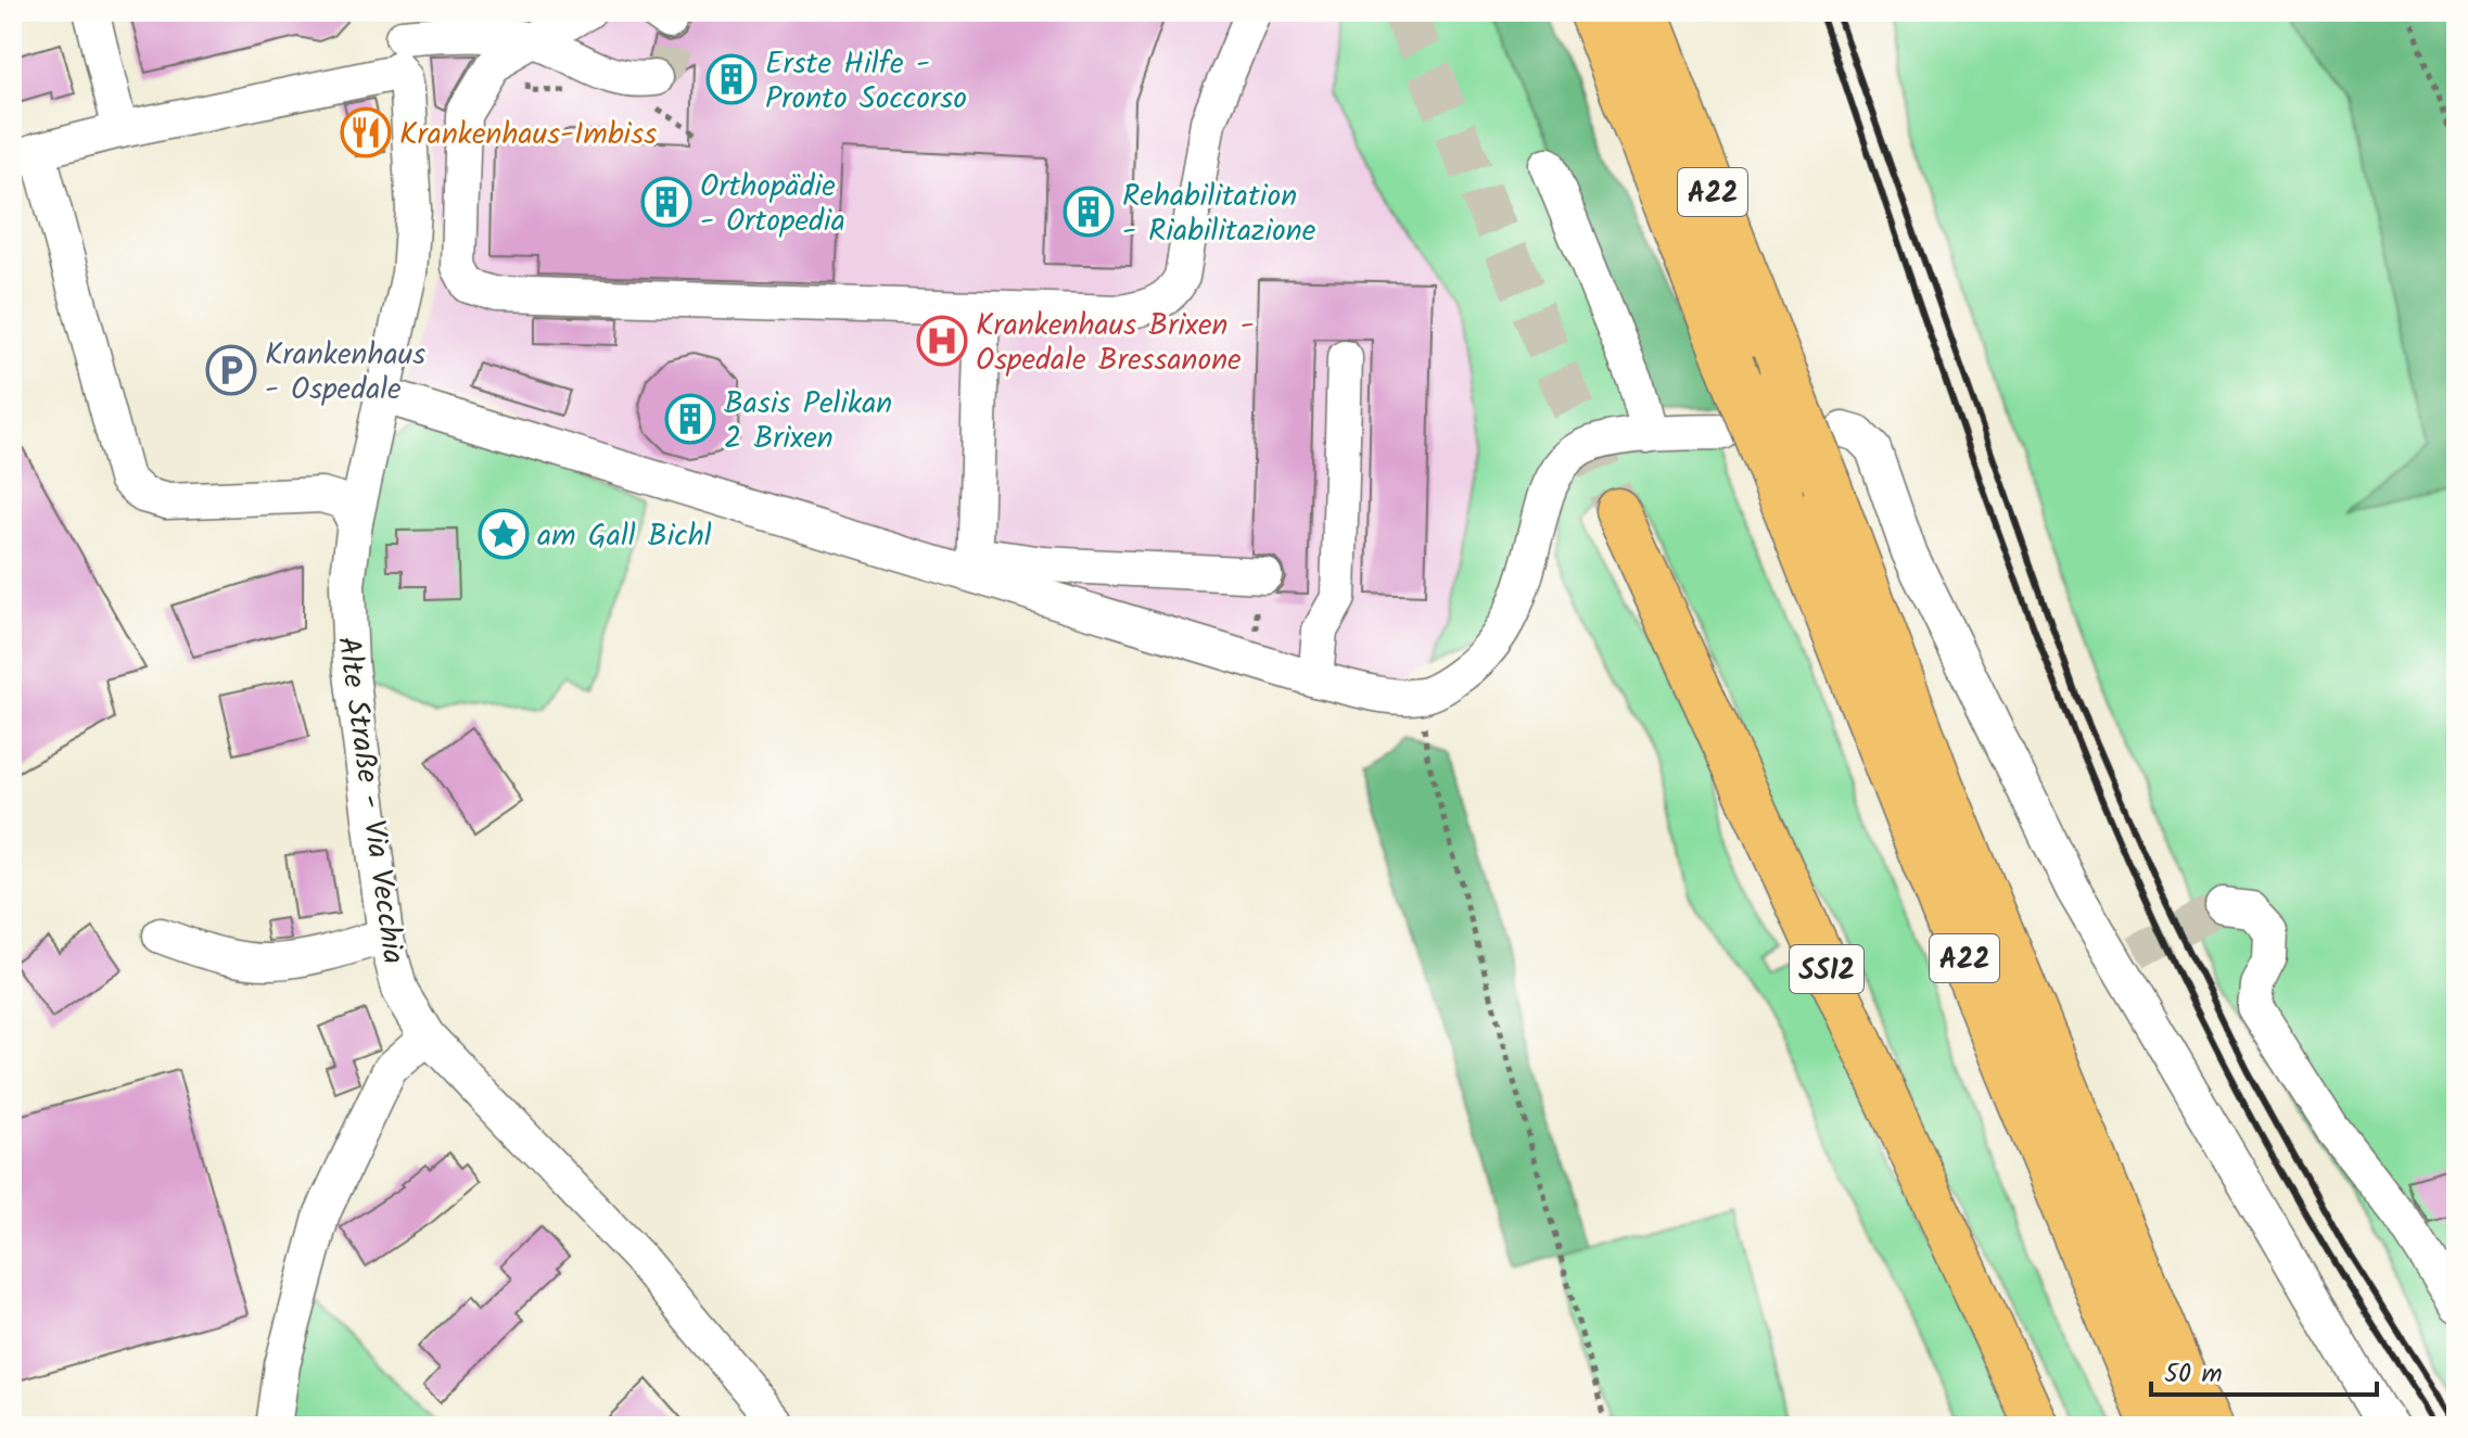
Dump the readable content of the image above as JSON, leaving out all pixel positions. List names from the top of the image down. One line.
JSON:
{"streets":{"highway":["A22"],"main road":["SS12"],"street":["Alte Straße - Via Vecchia"]},"places":{"building":["Erste Hilfe - Pronto Soccorso","Orthopädie - Ortopedia","Rehabilitation - Riabilitazione","Basis Pelikan 2 Brixen"],"restaurant":["Krankenhaus-Imbiss"],"hospital":["Krankenhaus Brixen - Ospedale Bressanone"],"parking":["Krankenhaus - Ospedale"],"place":["am Gall Bichl"]},"scale_bar":"50 m"}
